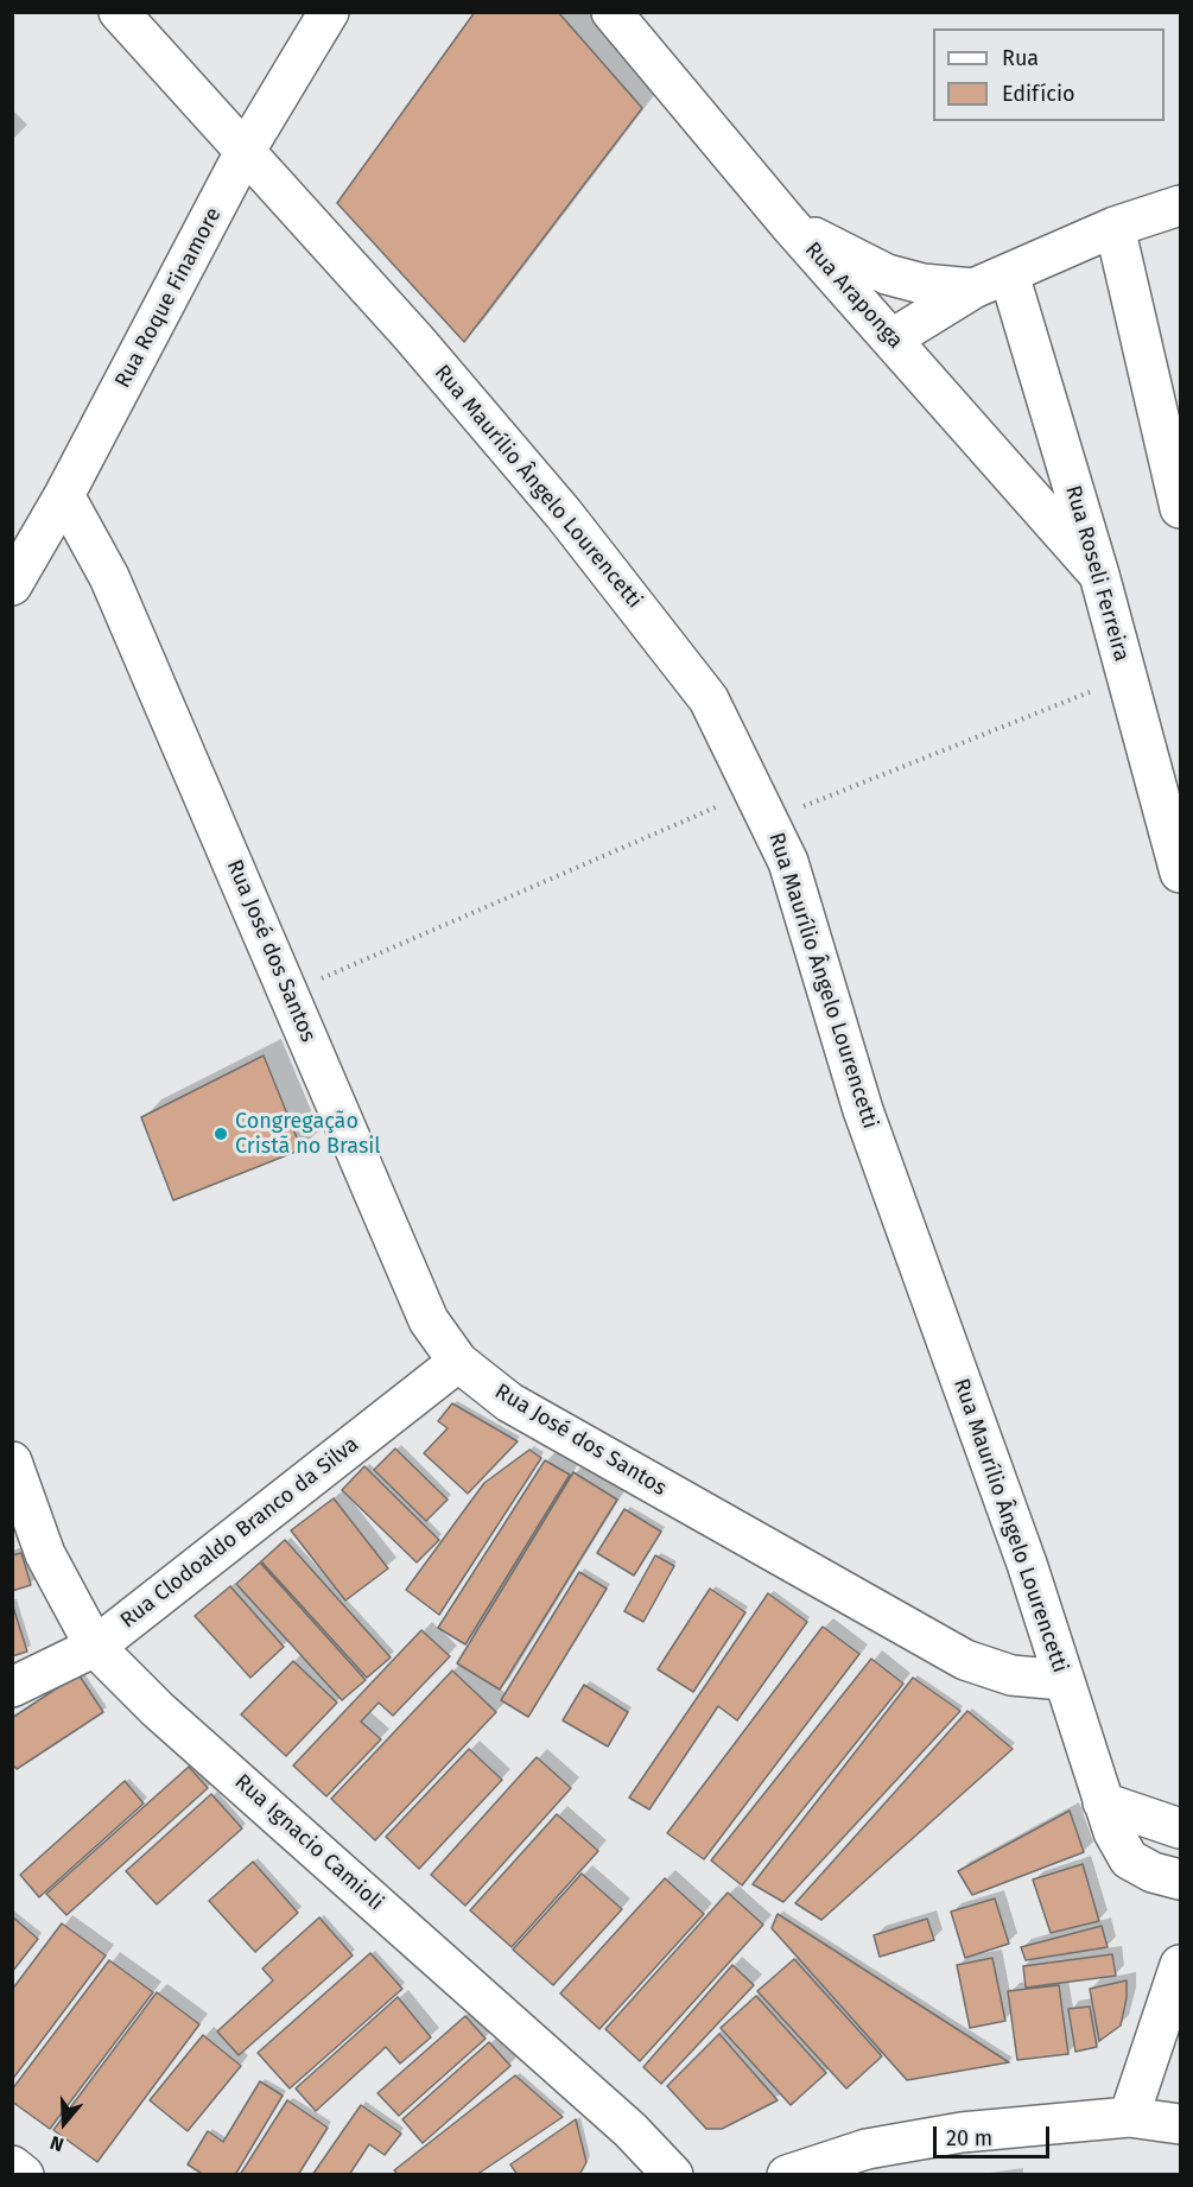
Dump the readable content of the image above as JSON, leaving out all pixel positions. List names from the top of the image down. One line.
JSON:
{"streets":{"street":["Rua Araponga","Rua Roque Finamore","Rua Maurílio Ângelo Lourencetti","Rua Roseli Ferreira","Rua José dos Santos","Rua Clodoaldo Branco da Silva","Rua Ignacio Camioli"]},"crossings":[["Rua Araponga","Rua Roseli Ferreira"],["Rua Roque Finamore","Rua Maurílio Ângelo Lourencetti"],["Rua Roque Finamore","Rua José dos Santos"],["Rua Maurílio Ângelo Lourencetti","Rua José dos Santos"],["Rua José dos Santos","Rua Clodoaldo Branco da Silva"],["Rua Clodoaldo Branco da Silva","Rua Ignacio Camioli"]],"places":["Congregação Cristã no Brasil"],"legend":["Rua","Edifício"],"scale_bar":"20 m","north":"bottom"}
